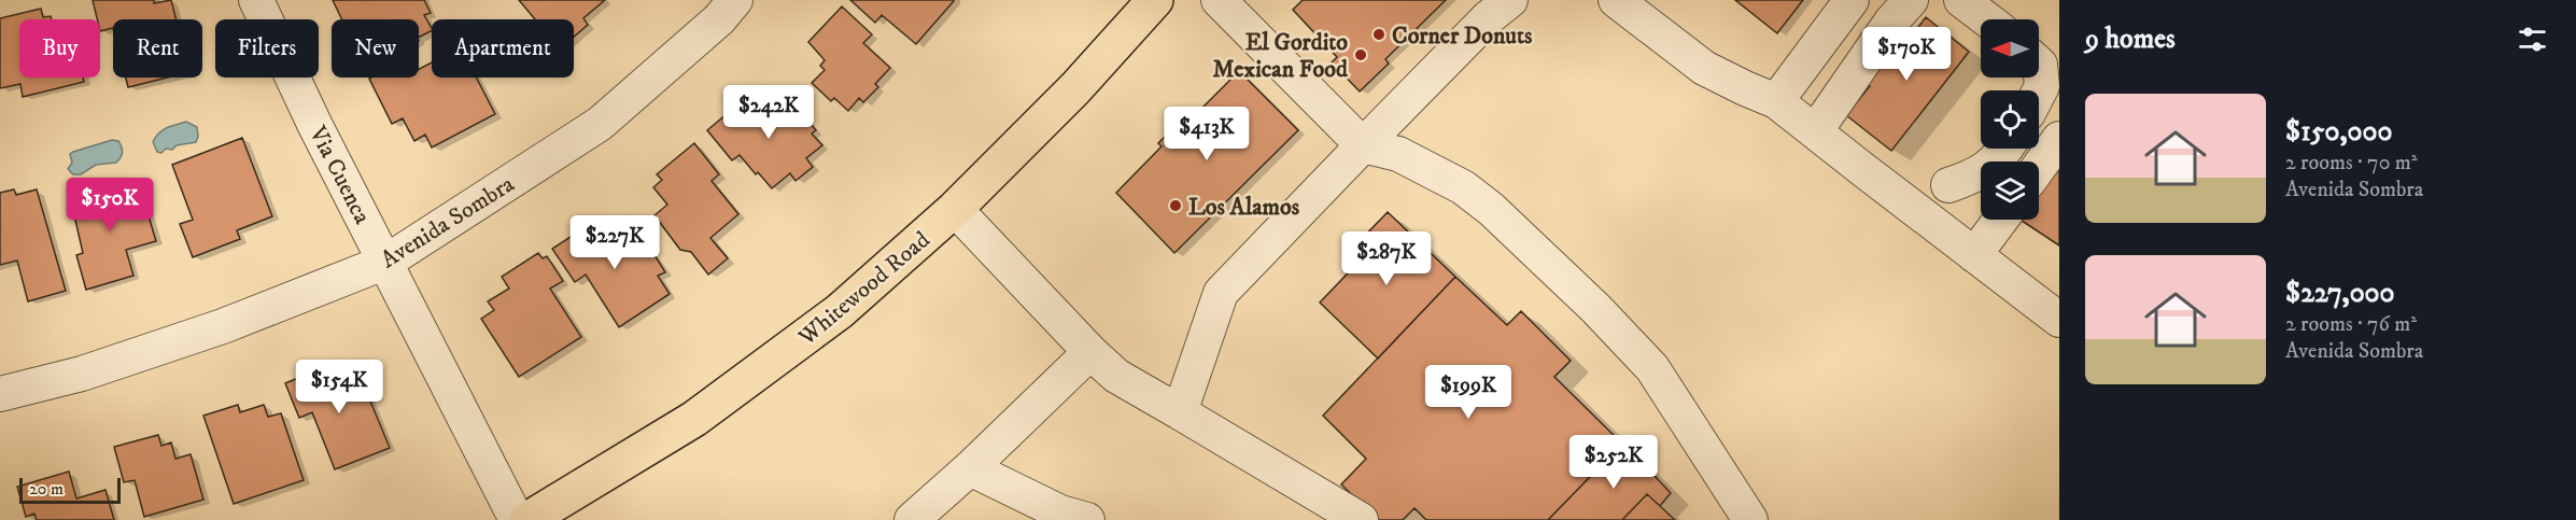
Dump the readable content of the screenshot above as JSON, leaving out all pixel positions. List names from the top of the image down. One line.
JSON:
{"streets":{"main road":["Whitewood Road"],"street":["Via Cuenca","Avenida Sombra"]},"crossings":[["Via Cuenca","Avenida Sombra"]],"places":["Corner Donuts","El Gordito Mexican Food","Los Alamos"],"scale_bar":"20 m","north":"left","page":{"heading":"9 homes","chip":["Buy","Rent","Filters","New","Apartment"],"price":["$170K","$242K","$413K","$150K","$227K","$287K","$154K","$199K","$252K"],"list":[{"name":"$150,000","note":"2 rooms · 70 m² · Avenida Sombra"},{"name":"$227,000","note":"2 rooms · 76 m² · Avenida Sombra"}],"scale":"20 m"}}
